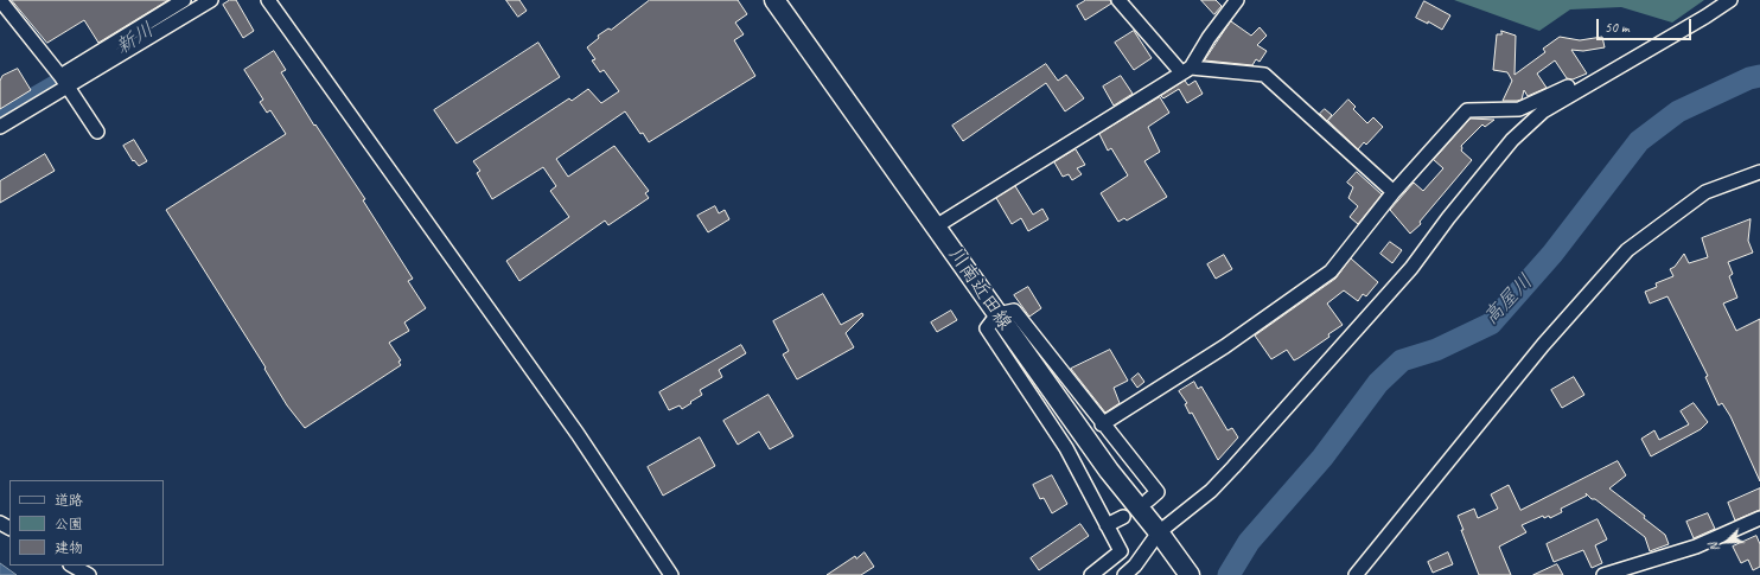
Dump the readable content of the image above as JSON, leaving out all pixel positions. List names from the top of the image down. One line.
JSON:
{"streets":{"main road":["川南近田線"]},"water":["新川","高屋川"],"legend":["道路","公園","建物"],"scale_bar":"50 m","north":"bottom left"}
